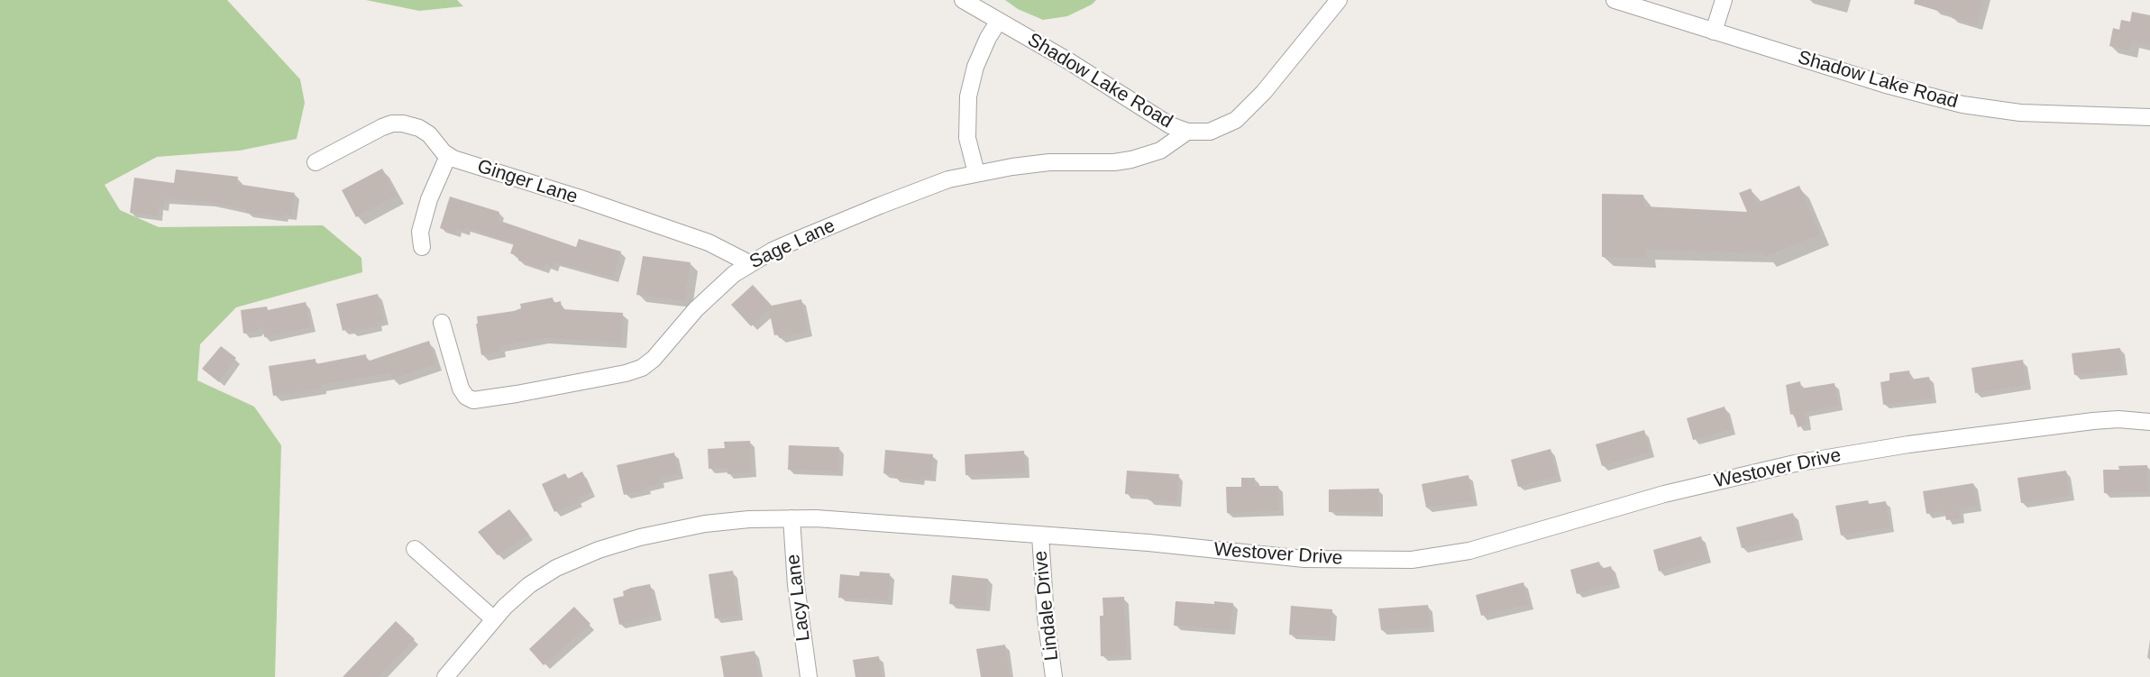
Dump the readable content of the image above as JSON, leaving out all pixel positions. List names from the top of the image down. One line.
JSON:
{"streets":{"street":["Shadow Lake Road","Ginger Lane","Sage Lane","Westover Drive","Lacy Lane","Lindale Drive"]},"crossings":[["Shadow Lake Road","Sage Lane"],["Ginger Lane","Sage Lane"],["Westover Drive","Lacy Lane"],["Westover Drive","Lindale Drive"]]}
